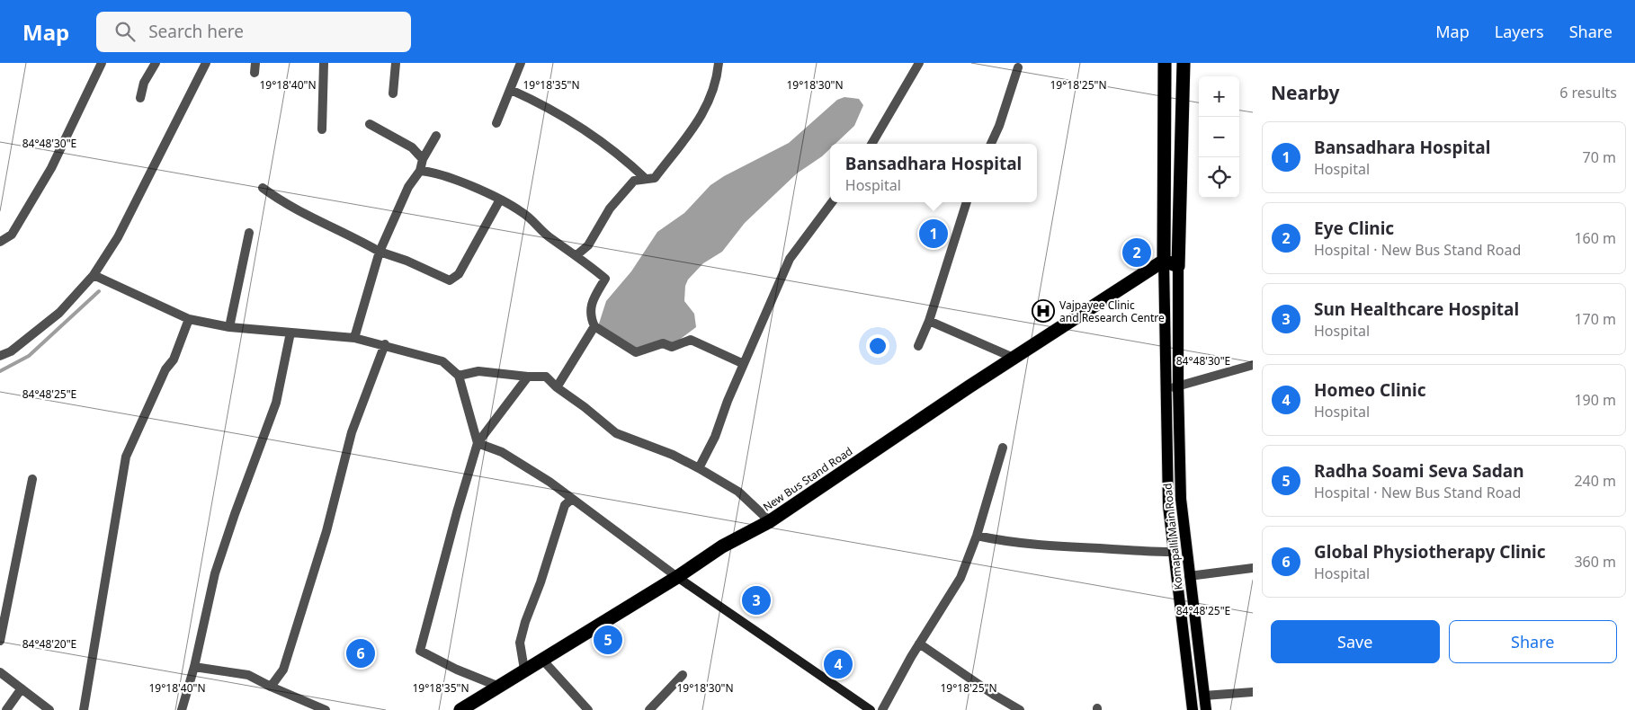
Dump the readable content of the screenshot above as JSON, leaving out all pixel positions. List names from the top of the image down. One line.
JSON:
{"streets":{"highway":["New Bus Stand Road"],"main road":["Komapalli Main Road"]},"places":{"hospital":["Vajpayee Clinic and Research Centre"]},"page":{"header":"Map","search":"Search here","nav":["Map","Layers","Share"],"heading":["Nearby","6 results"],"map_buttons":["+","−"],"list":[{"mark":"1","name":"Bansadhara Hospital","note":"Hospital","value":"70 m"},{"mark":"2","name":"Eye Clinic","note":"Hospital · New Bus Stand Road","value":"160 m"},{"mark":"3","name":"Sun Healthcare Hospital","note":"Hospital","value":"170 m"},{"mark":"4","name":"Homeo Clinic","note":"Hospital","value":"190 m"},{"mark":"5","name":"Radha Soami Seva Sadan","note":"Hospital · New Bus Stand Road","value":"240 m"},{"mark":"6","name":"Global Physiotherapy Clinic","note":"Hospital","value":"360 m"}],"popup":["Bansadhara Hospital","Hospital"],"pins":["1","2","3","5","6","4"],"buttons":["Save","Share"]},"coordinates":["19°18'40\"N","19°18'35\"N","19°18'30\"N","19°18'25\"N","84°48'30\"E","84°48'25\"E","84°48'20\"E"]}
